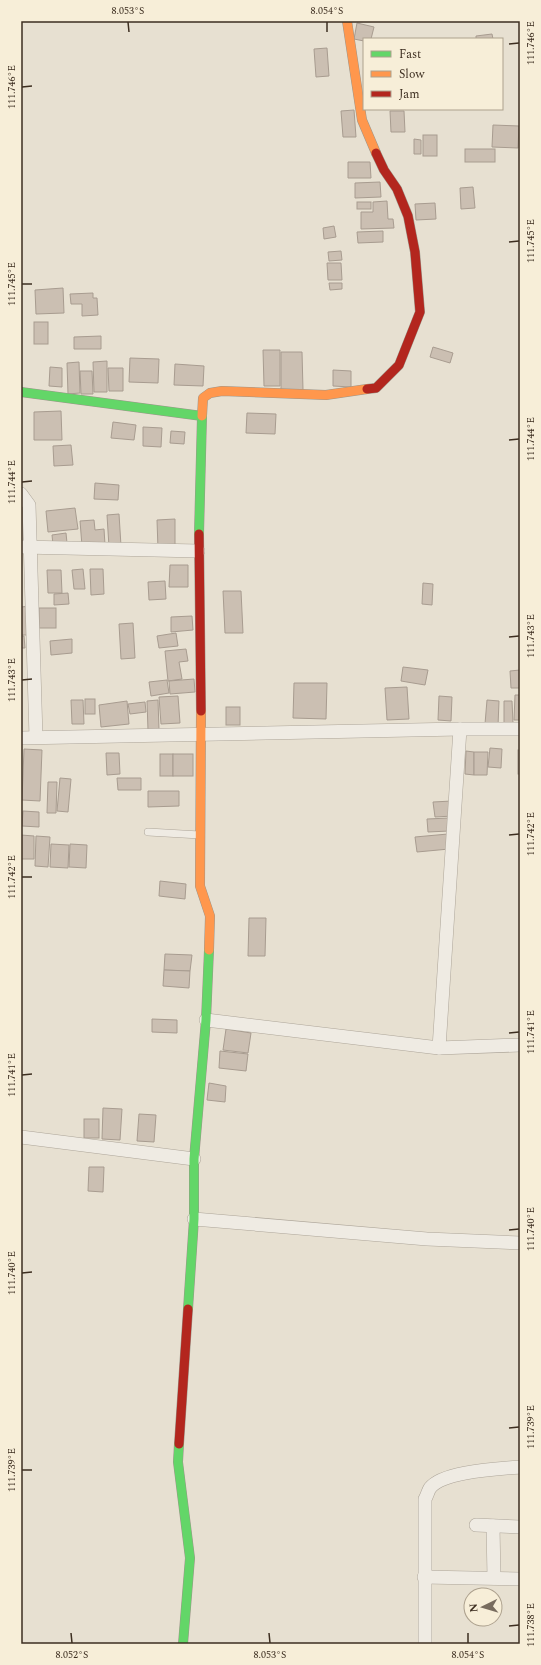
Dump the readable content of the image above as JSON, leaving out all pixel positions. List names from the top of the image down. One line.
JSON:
{"legend":["Fast","Slow","Jam"],"north":"left","coordinates":["8.053°S","8.054°S","111.746°E","111.745°E","111.744°E","111.743°E","111.742°E","111.741°E","111.740°E","111.739°E","111.738°E","8.052°S"]}
